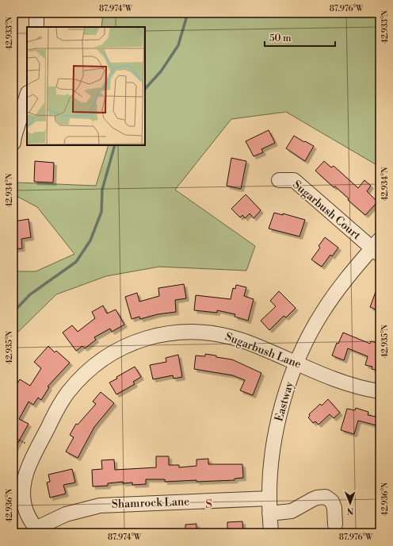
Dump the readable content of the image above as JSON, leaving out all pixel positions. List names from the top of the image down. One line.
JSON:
{"streets":{"street":["Sugarbush Court","Sugarbush Lane","Eastway","Shamrock Lane"]},"crossings":[["Sugarbush Court","Eastway"],["Sugarbush Lane","Eastway"],["Sugarbush Lane","Shamrock Lane"],["Eastway","Shamrock Lane"]],"districts":["S"],"scale_bar":"50 m","north":"bottom","coordinates":["87.974°W","87.976°W","42.933°N","42.934°N","42.935°N","42.936°N"]}
